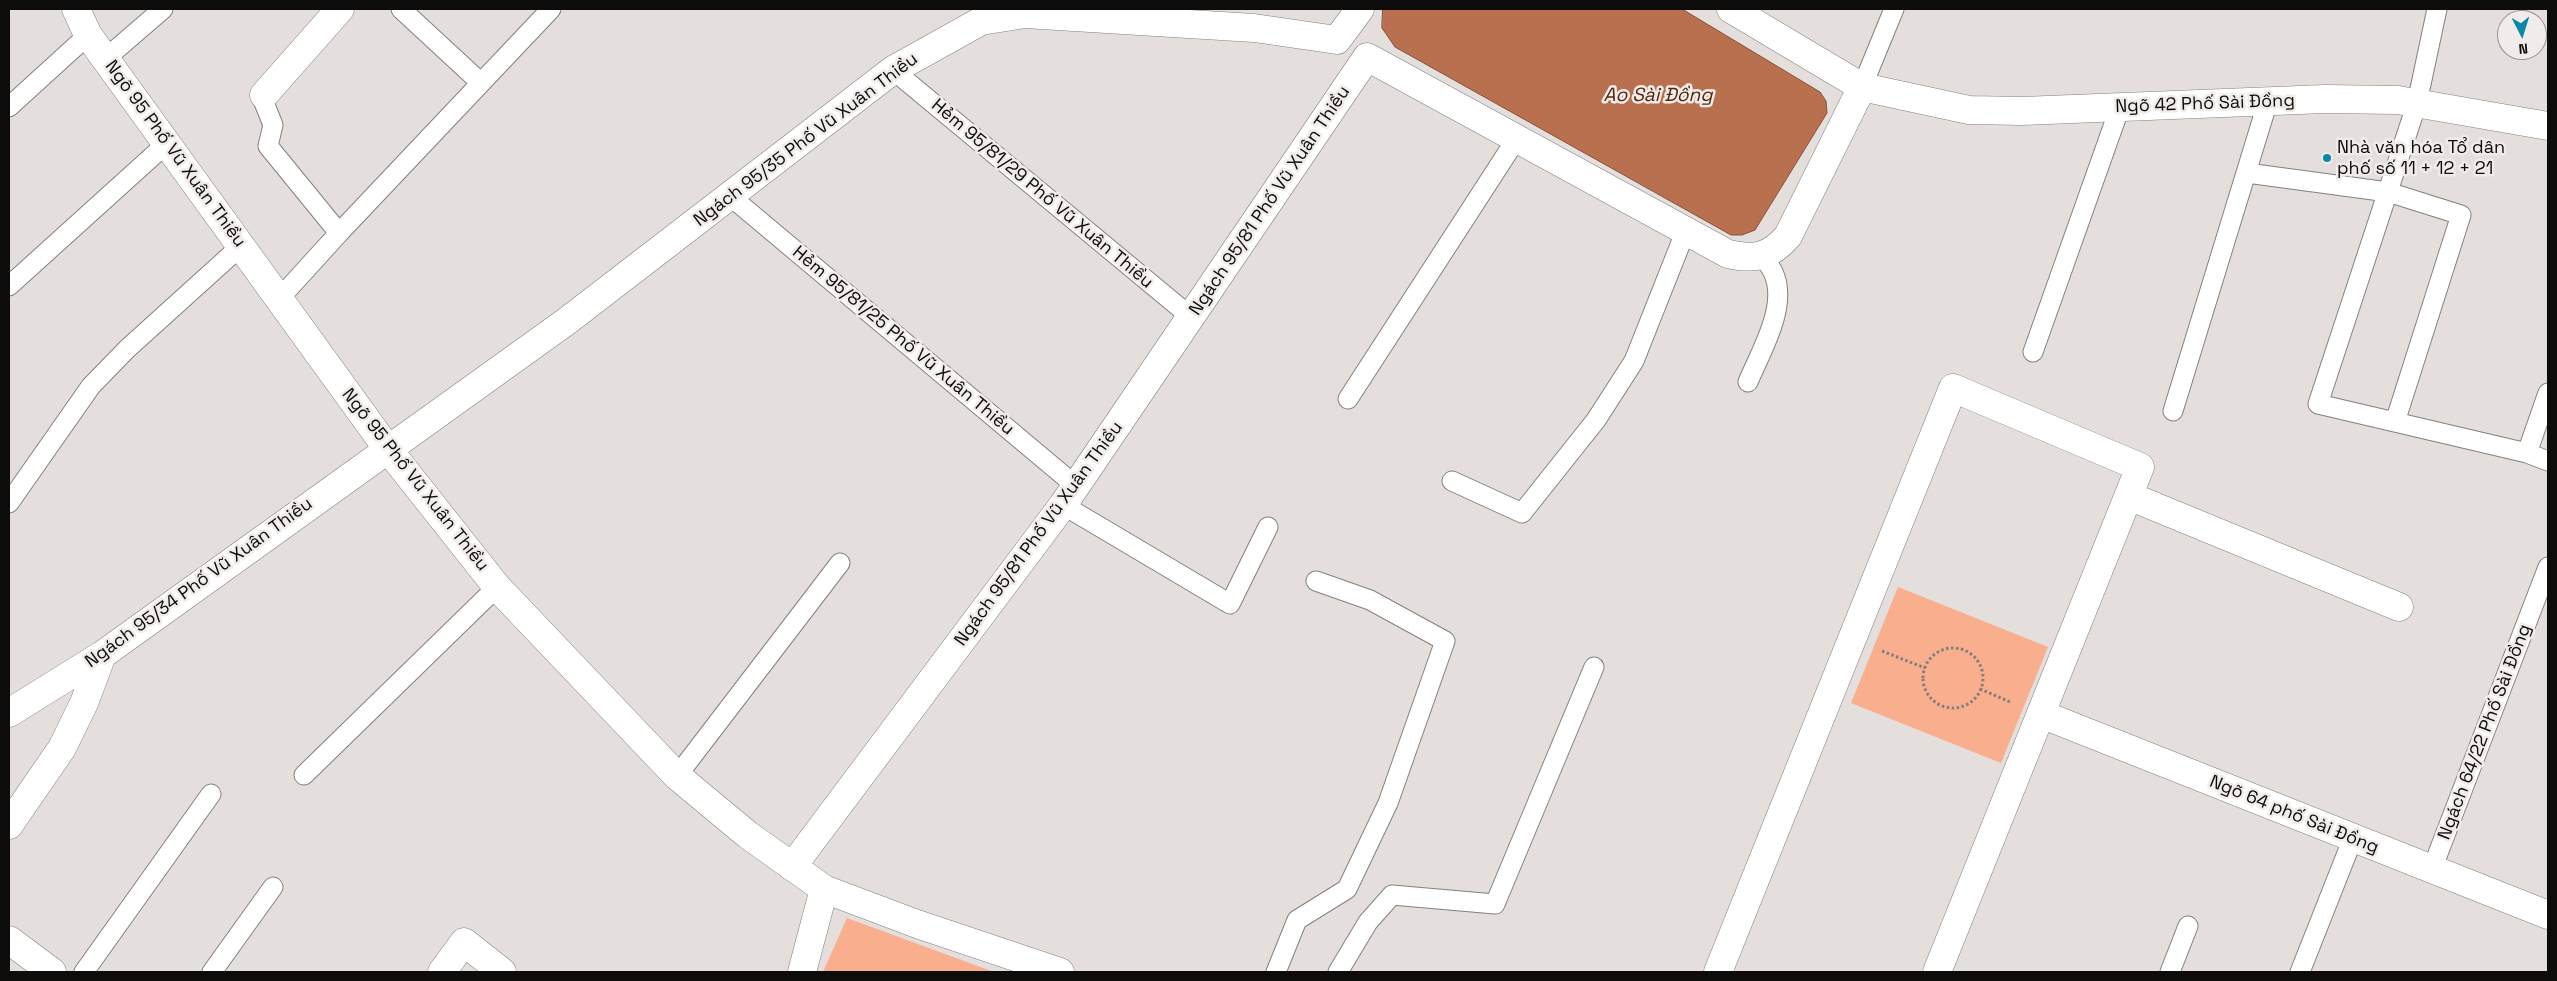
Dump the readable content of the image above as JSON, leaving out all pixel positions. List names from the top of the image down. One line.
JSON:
{"streets":{"street":["Ngõ 42 Phố Sài Đồng","Ngách 95/35 Phố Vũ Xuân Thiều","Ngõ 95 Phố Vũ Xuân Thiều","Ngách 95/81 Phố Vũ Xuân Thiều","Ngách 95/34 Phố Vũ Xuân Thiều","Ngõ 64 phố Sài Đồng"],"lane":["Hẻm 95/81/29 Phố Vũ Xuân Thiều","Hẻm 95/81/25 Phố Vũ Xuân Thiều","Ngách 64/22 Phố Sài Đồng"]},"crossings":[["Ngách 95/35 Phố Vũ Xuân Thiều","Ngõ 95 Phố Vũ Xuân Thiều"],["Ngách 95/35 Phố Vũ Xuân Thiều","Hẻm 95/81/29 Phố Vũ Xuân Thiều"],["Ngách 95/35 Phố Vũ Xuân Thiều","Hẻm 95/81/25 Phố Vũ Xuân Thiều"],["Ngách 95/35 Phố Vũ Xuân Thiều","Ngách 95/34 Phố Vũ Xuân Thiều"],["Ngõ 95 Phố Vũ Xuân Thiều","Ngách 95/81 Phố Vũ Xuân Thiều"],["Ngõ 95 Phố Vũ Xuân Thiều","Ngách 95/34 Phố Vũ Xuân Thiều"],["Hẻm 95/81/29 Phố Vũ Xuân Thiều","Ngách 95/81 Phố Vũ Xuân Thiều"],["Ngách 95/81 Phố Vũ Xuân Thiều","Hẻm 95/81/25 Phố Vũ Xuân Thiều"],["Ngách 64/22 Phố Sài Đồng","Ngõ 64 phố Sài Đồng"]],"water":["Ao Sài Đồng"],"places":["Nhà văn hóa Tổ dân phố số 11 + 12 + 21"],"north":"bottom"}
